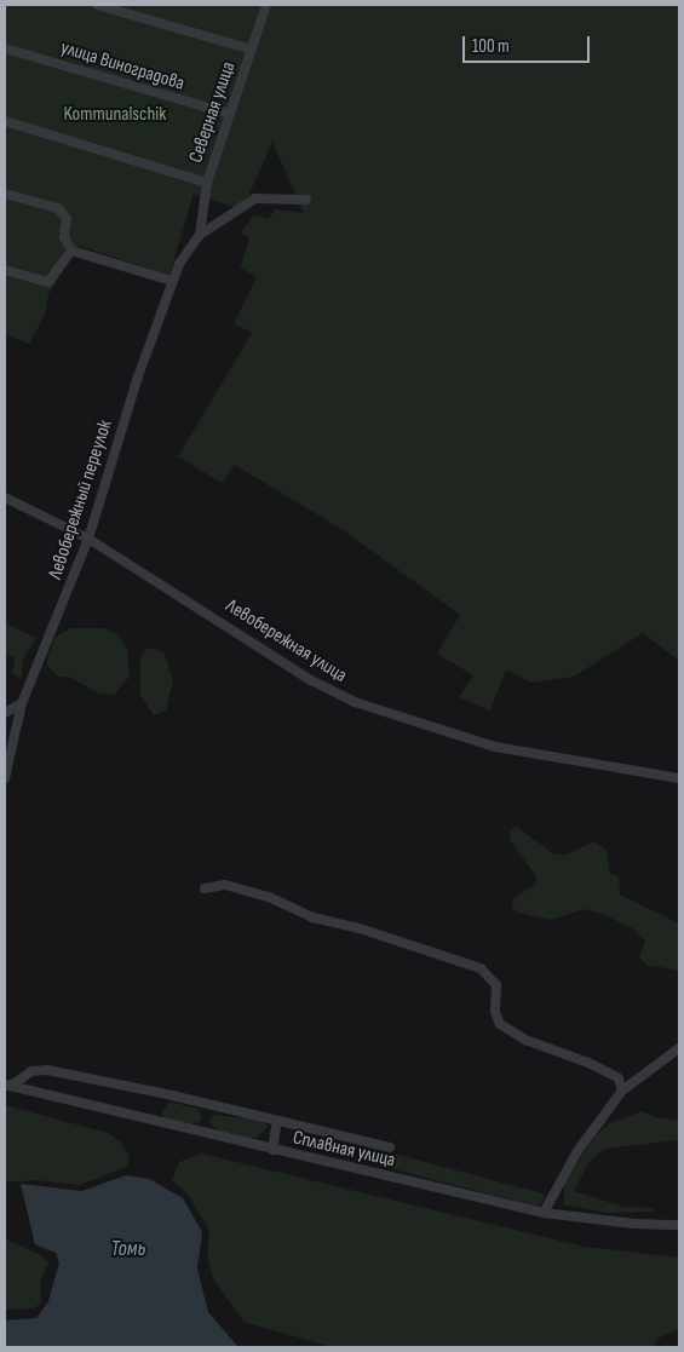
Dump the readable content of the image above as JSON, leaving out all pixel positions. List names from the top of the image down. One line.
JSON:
{"streets":{"street":["улица Виноградова","Северная улица","Левобережный переулок","Левобережная улица","Сплавная улица"]},"crossings":[["улица Виноградова","Северная улица"],["Северная улица","Левобережный переулок"],["Левобережный переулок","Левобережная улица"]],"water":["Томь"],"parks":["Kommunalschik"],"scale_bar":"100 m"}
